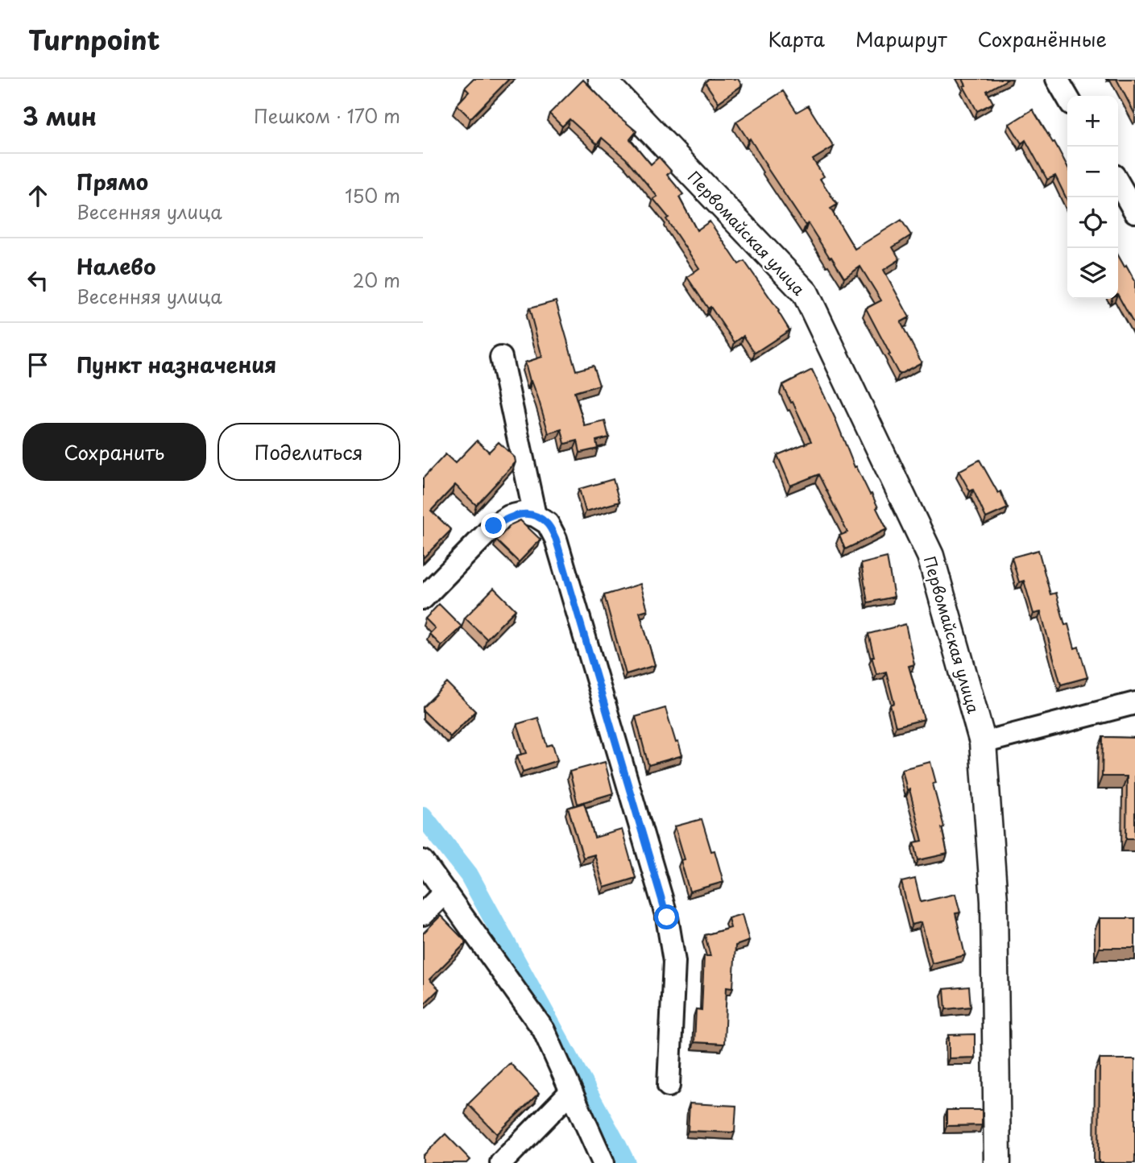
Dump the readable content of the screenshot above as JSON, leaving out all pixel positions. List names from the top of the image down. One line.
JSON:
{"streets":{"main road":["Первомайская улица"]},"page":{"header":"Turnpoint","nav":["Карта","Маршрут","Сохранённые"],"heading":["3 мин","Пешком · 170 m"],"map_buttons":["+","−"],"list":[["Прямо","Весенняя улица","150 m"],["Налево","Весенняя улица","20 m"],"Пункт назначения"],"buttons":["Сохранить","Поделиться"]}}
